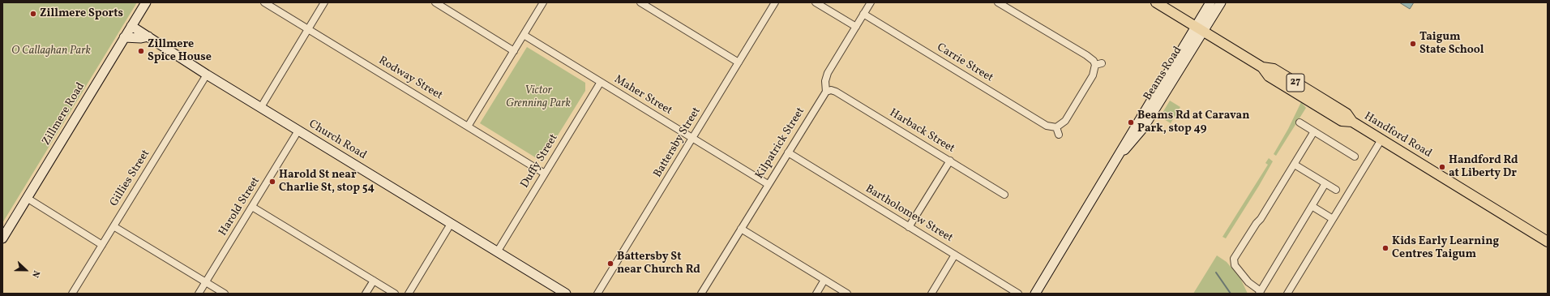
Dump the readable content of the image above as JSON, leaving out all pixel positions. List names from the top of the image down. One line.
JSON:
{"streets":{"main road":["Beams Road","27","Zillmere Road","Handford Road","Church Road"],"street":["Carrie Street","Rodway Street","Maher Street","Harback Street","Battersby Street","Kilpatrick Street","Duffy Street","Gillies Street","Harold Street","Bartholomew Street"]},"crossings":[["Carrie Street","Kilpatrick Street"],["Beams Road","Handford Road"],["Rodway Street","Duffy Street"],["Maher Street","Battersby Street"],["Maher Street","Kilpatrick Street"],["Maher Street","Duffy Street"],["Zillmere Road","Church Road"],["Harback Street","Kilpatrick Street"],["Church Road","Duffy Street"],["Church Road","Gillies Street"],["Church Road","Harold Street"],["Kilpatrick Street","Bartholomew Street"]],"parks":["O Callaghan Park","Victor Grenning Park"],"places":["Zillmere Sports","Taigum State School","Zillmere Spice House","Beams Rd at Caravan Park, stop 49","Handford Rd at Liberty Dr","Harold St near Charlie St, stop 54","Kids Early Learning Centres Taigum","Battersby St near Church Rd"],"north":"right"}
